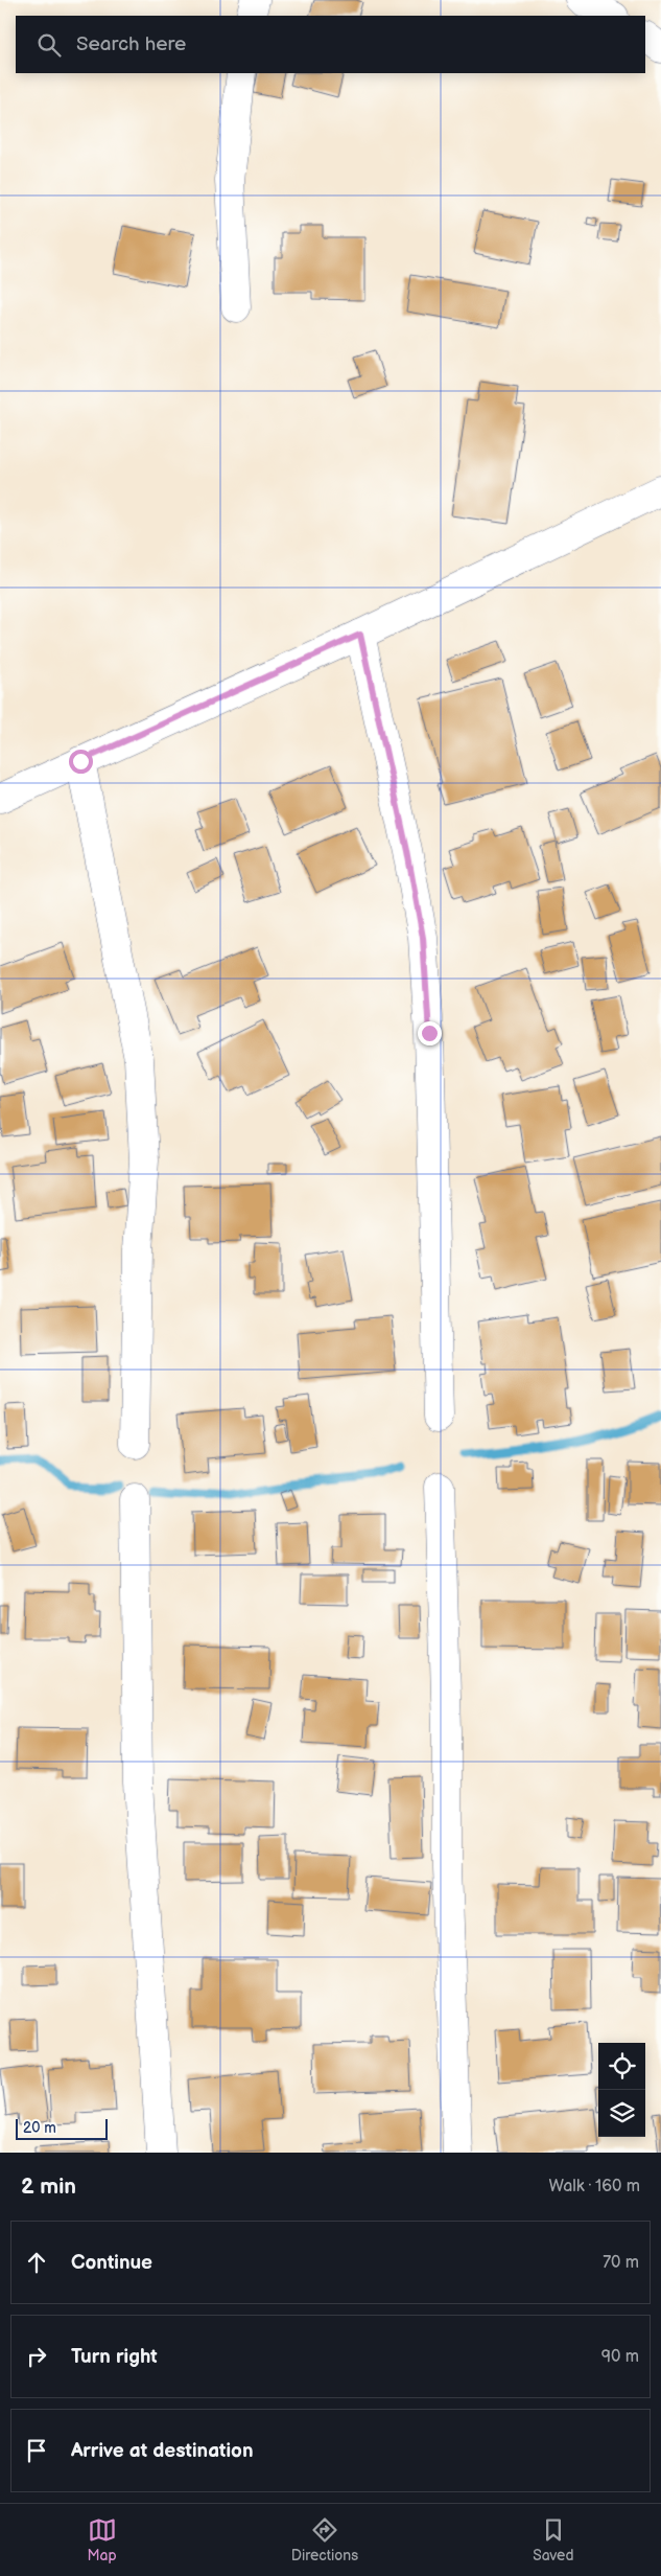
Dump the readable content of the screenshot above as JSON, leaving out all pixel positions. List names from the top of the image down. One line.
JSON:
{"scale_bar":"20 m","page":{"search":"Search here","scale":"20 m","heading":["2 min","Walk · 160 m"],"list":[["Continue","70 m"],["Turn right","90 m"],"Arrive at destination"],"nav":["Map","Directions","Saved"]}}
